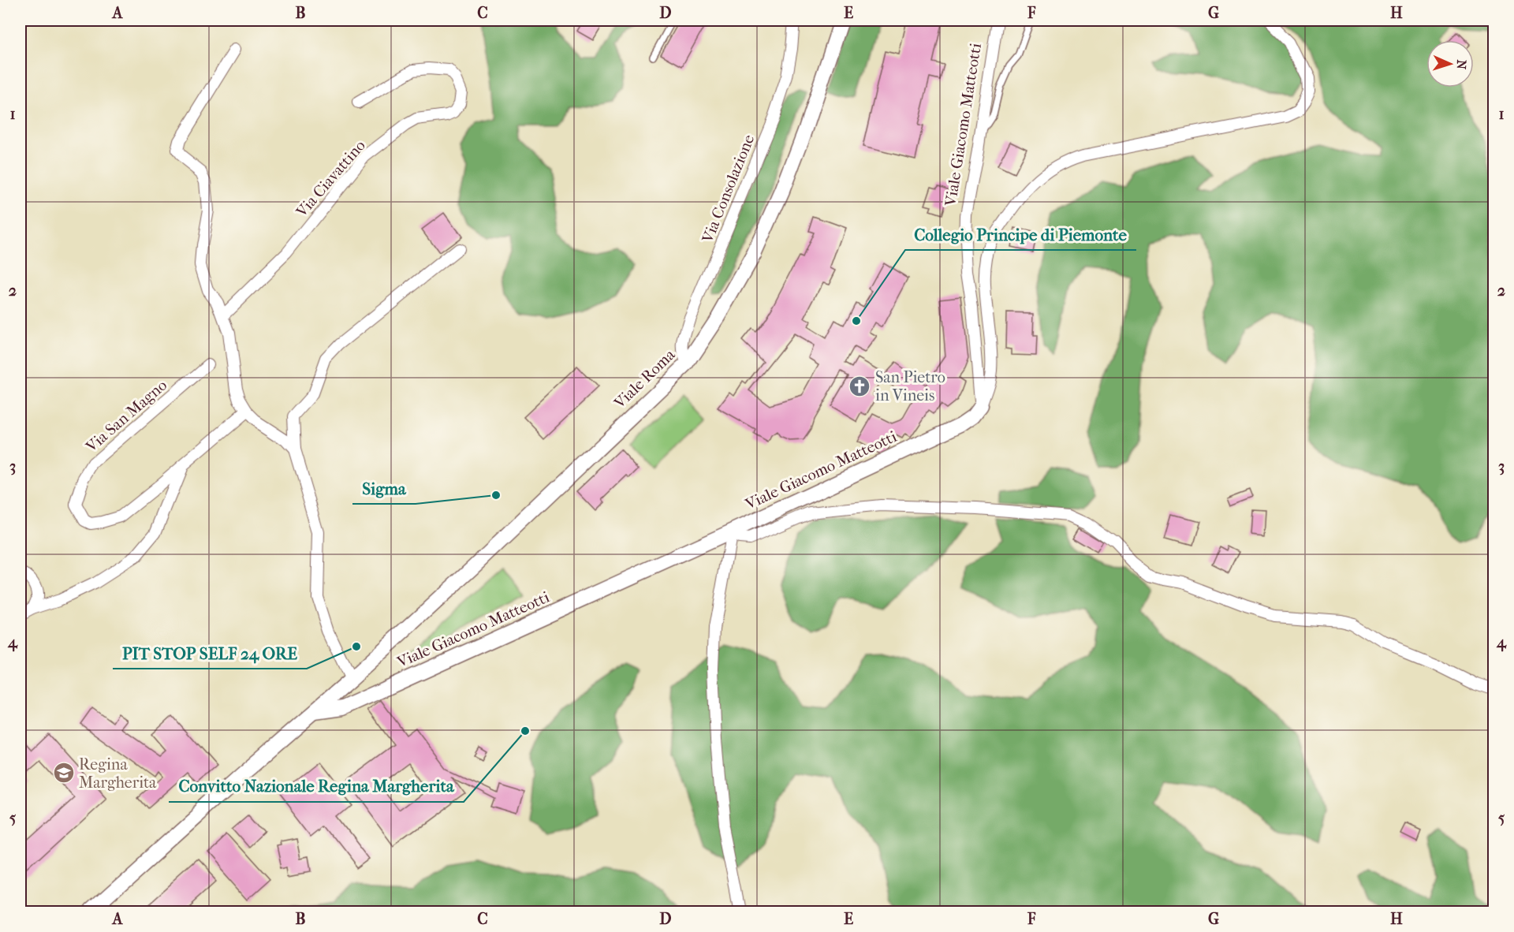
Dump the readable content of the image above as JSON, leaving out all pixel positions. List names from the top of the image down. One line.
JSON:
{"streets":{"street":["Viale Giacomo Matteotti","Via Ciavattino","Via Consolazione","Viale Roma","Via San Magno"]},"crossings":[["Viale Giacomo Matteotti","Viale Roma"],["Via Consolazione","Viale Roma"]],"places":{"other":["Collegio Principe di Piemonte","Sigma","PIT STOP SELF 24 ORE","Convitto Nazionale Regina Margherita"],"church":["San Pietro in Vineis"],"school or university":["Regina Margherita"]},"north":"right","grid":{"columns":["A","B","C","D","E","F","G","H"],"rows":["1","2","3","4","5"]}}
